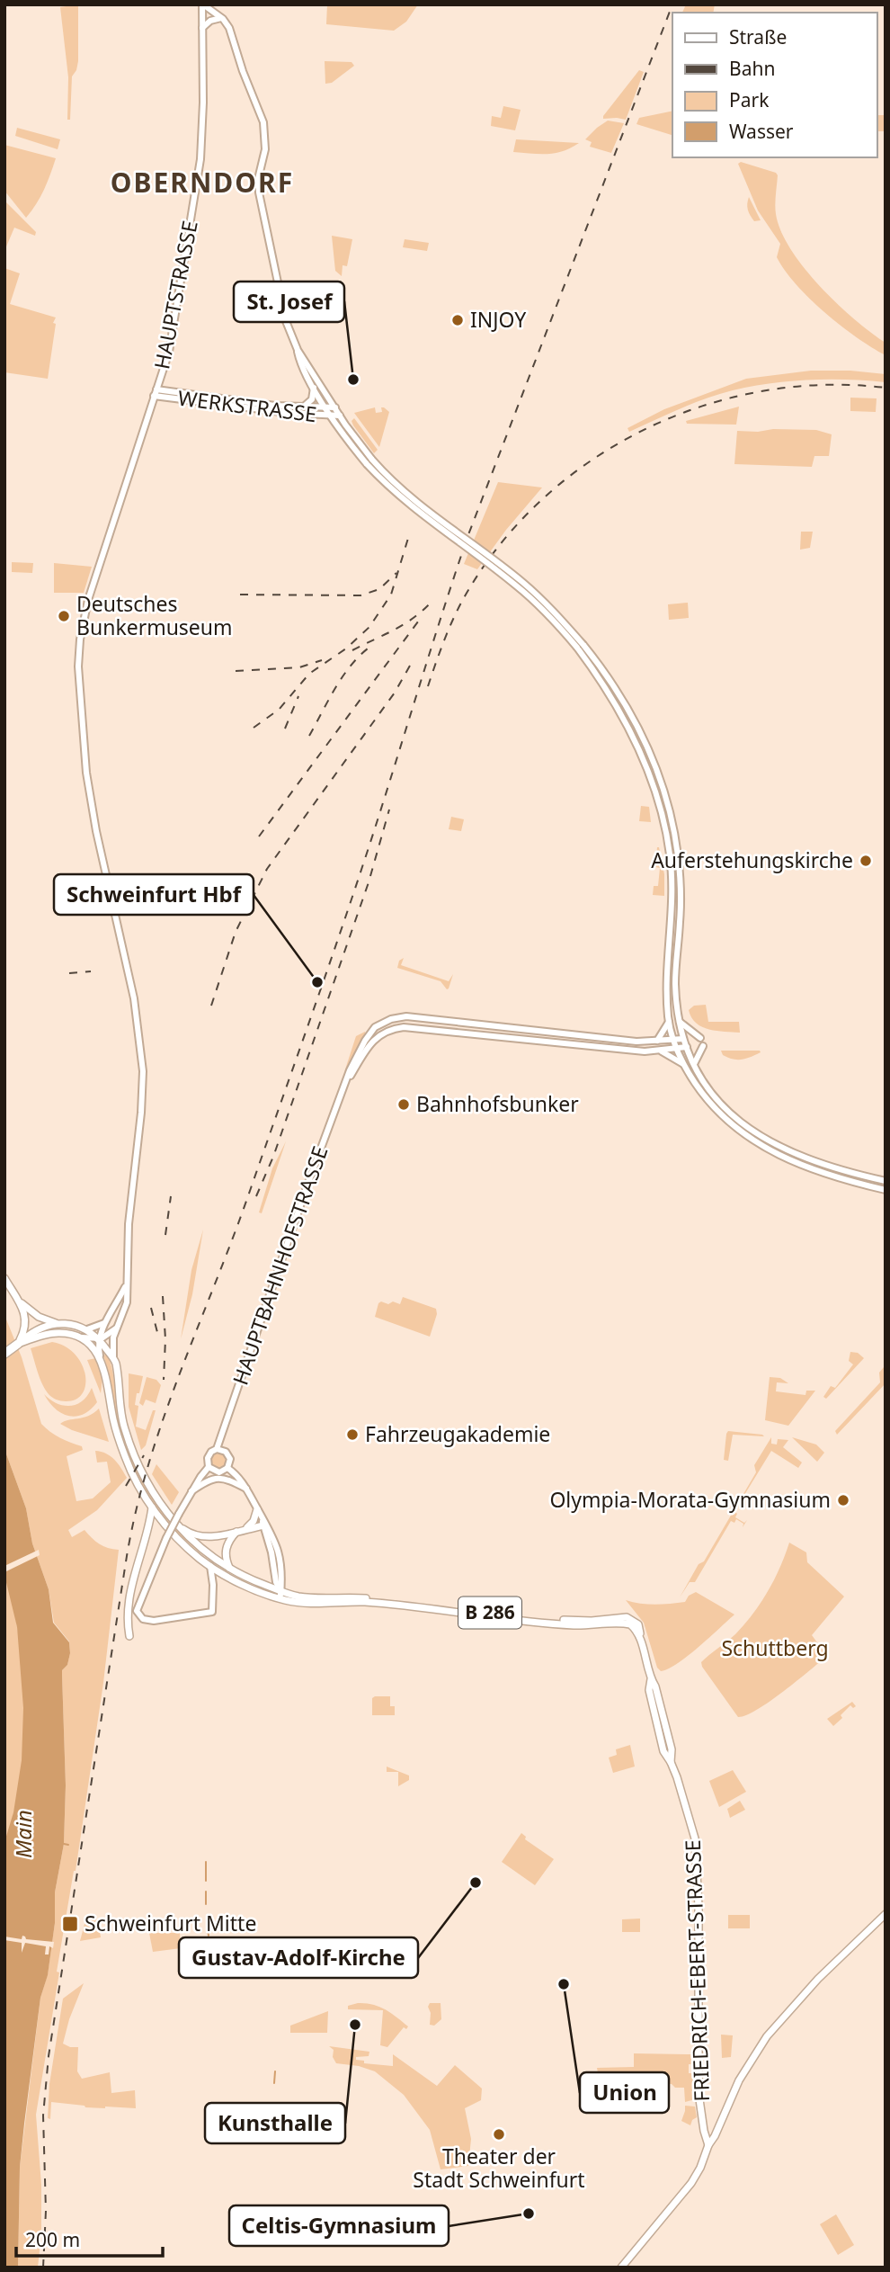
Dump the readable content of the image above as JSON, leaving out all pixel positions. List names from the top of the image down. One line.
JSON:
{"streets":{"main road":["HAUPTSTRASSE","WERKSTRASSE","HAUPTBAHNHOFSTRASSE","B 286","FRIEDRICH-EBERT-STRASSE"]},"crossings":[["HAUPTSTRASSE","WERKSTRASSE"],["HAUPTSTRASSE","B 286"],["B 286","FRIEDRICH-EBERT-STRASSE"]],"districts":["OBERNDORF"],"water":["Main"],"parks":["Schuttberg"],"places":{"other":["INJOY","St. Josef","Deutsches Bunkermuseum","Auferstehungskirche","Schweinfurt Hbf","Bahnhofsbunker","Fahrzeugakademie","Olympia-Morata-Gymnasium","Gustav-Adolf-Kirche","Union","Kunsthalle","Theater der Stadt Schweinfurt","Celtis-Gymnasium"],"transit":["Schweinfurt Mitte"]},"legend":["Straße","Bahn","Park","Wasser"],"scale_bar":"200 m"}
